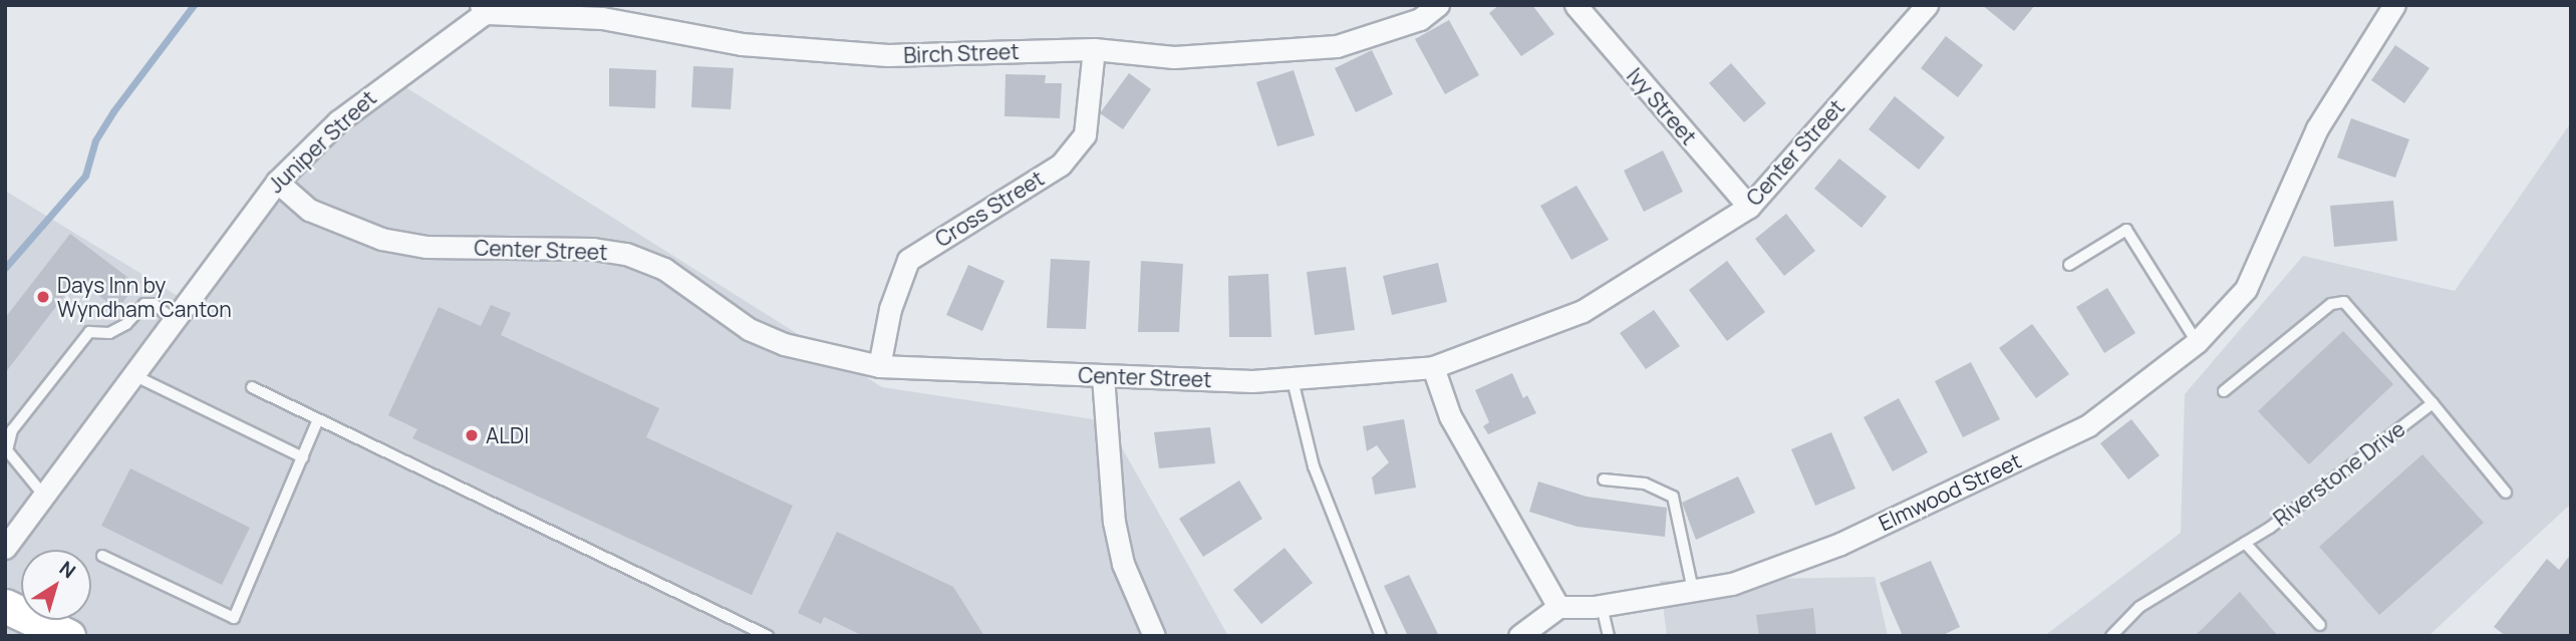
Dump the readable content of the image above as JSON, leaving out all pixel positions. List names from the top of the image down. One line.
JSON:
{"streets":{"street":["Birch Street","Ivy Street","Juniper Street","Center Street","Cross Street","Elmwood Street"],"lane":["Riverstone Drive"]},"crossings":[["Birch Street","Juniper Street"],["Birch Street","Cross Street"],["Ivy Street","Center Street"],["Juniper Street","Center Street"],["Center Street","Cross Street"]],"places":["Days Inn by Wyndham Canton","ALDI"],"north":"top right"}
